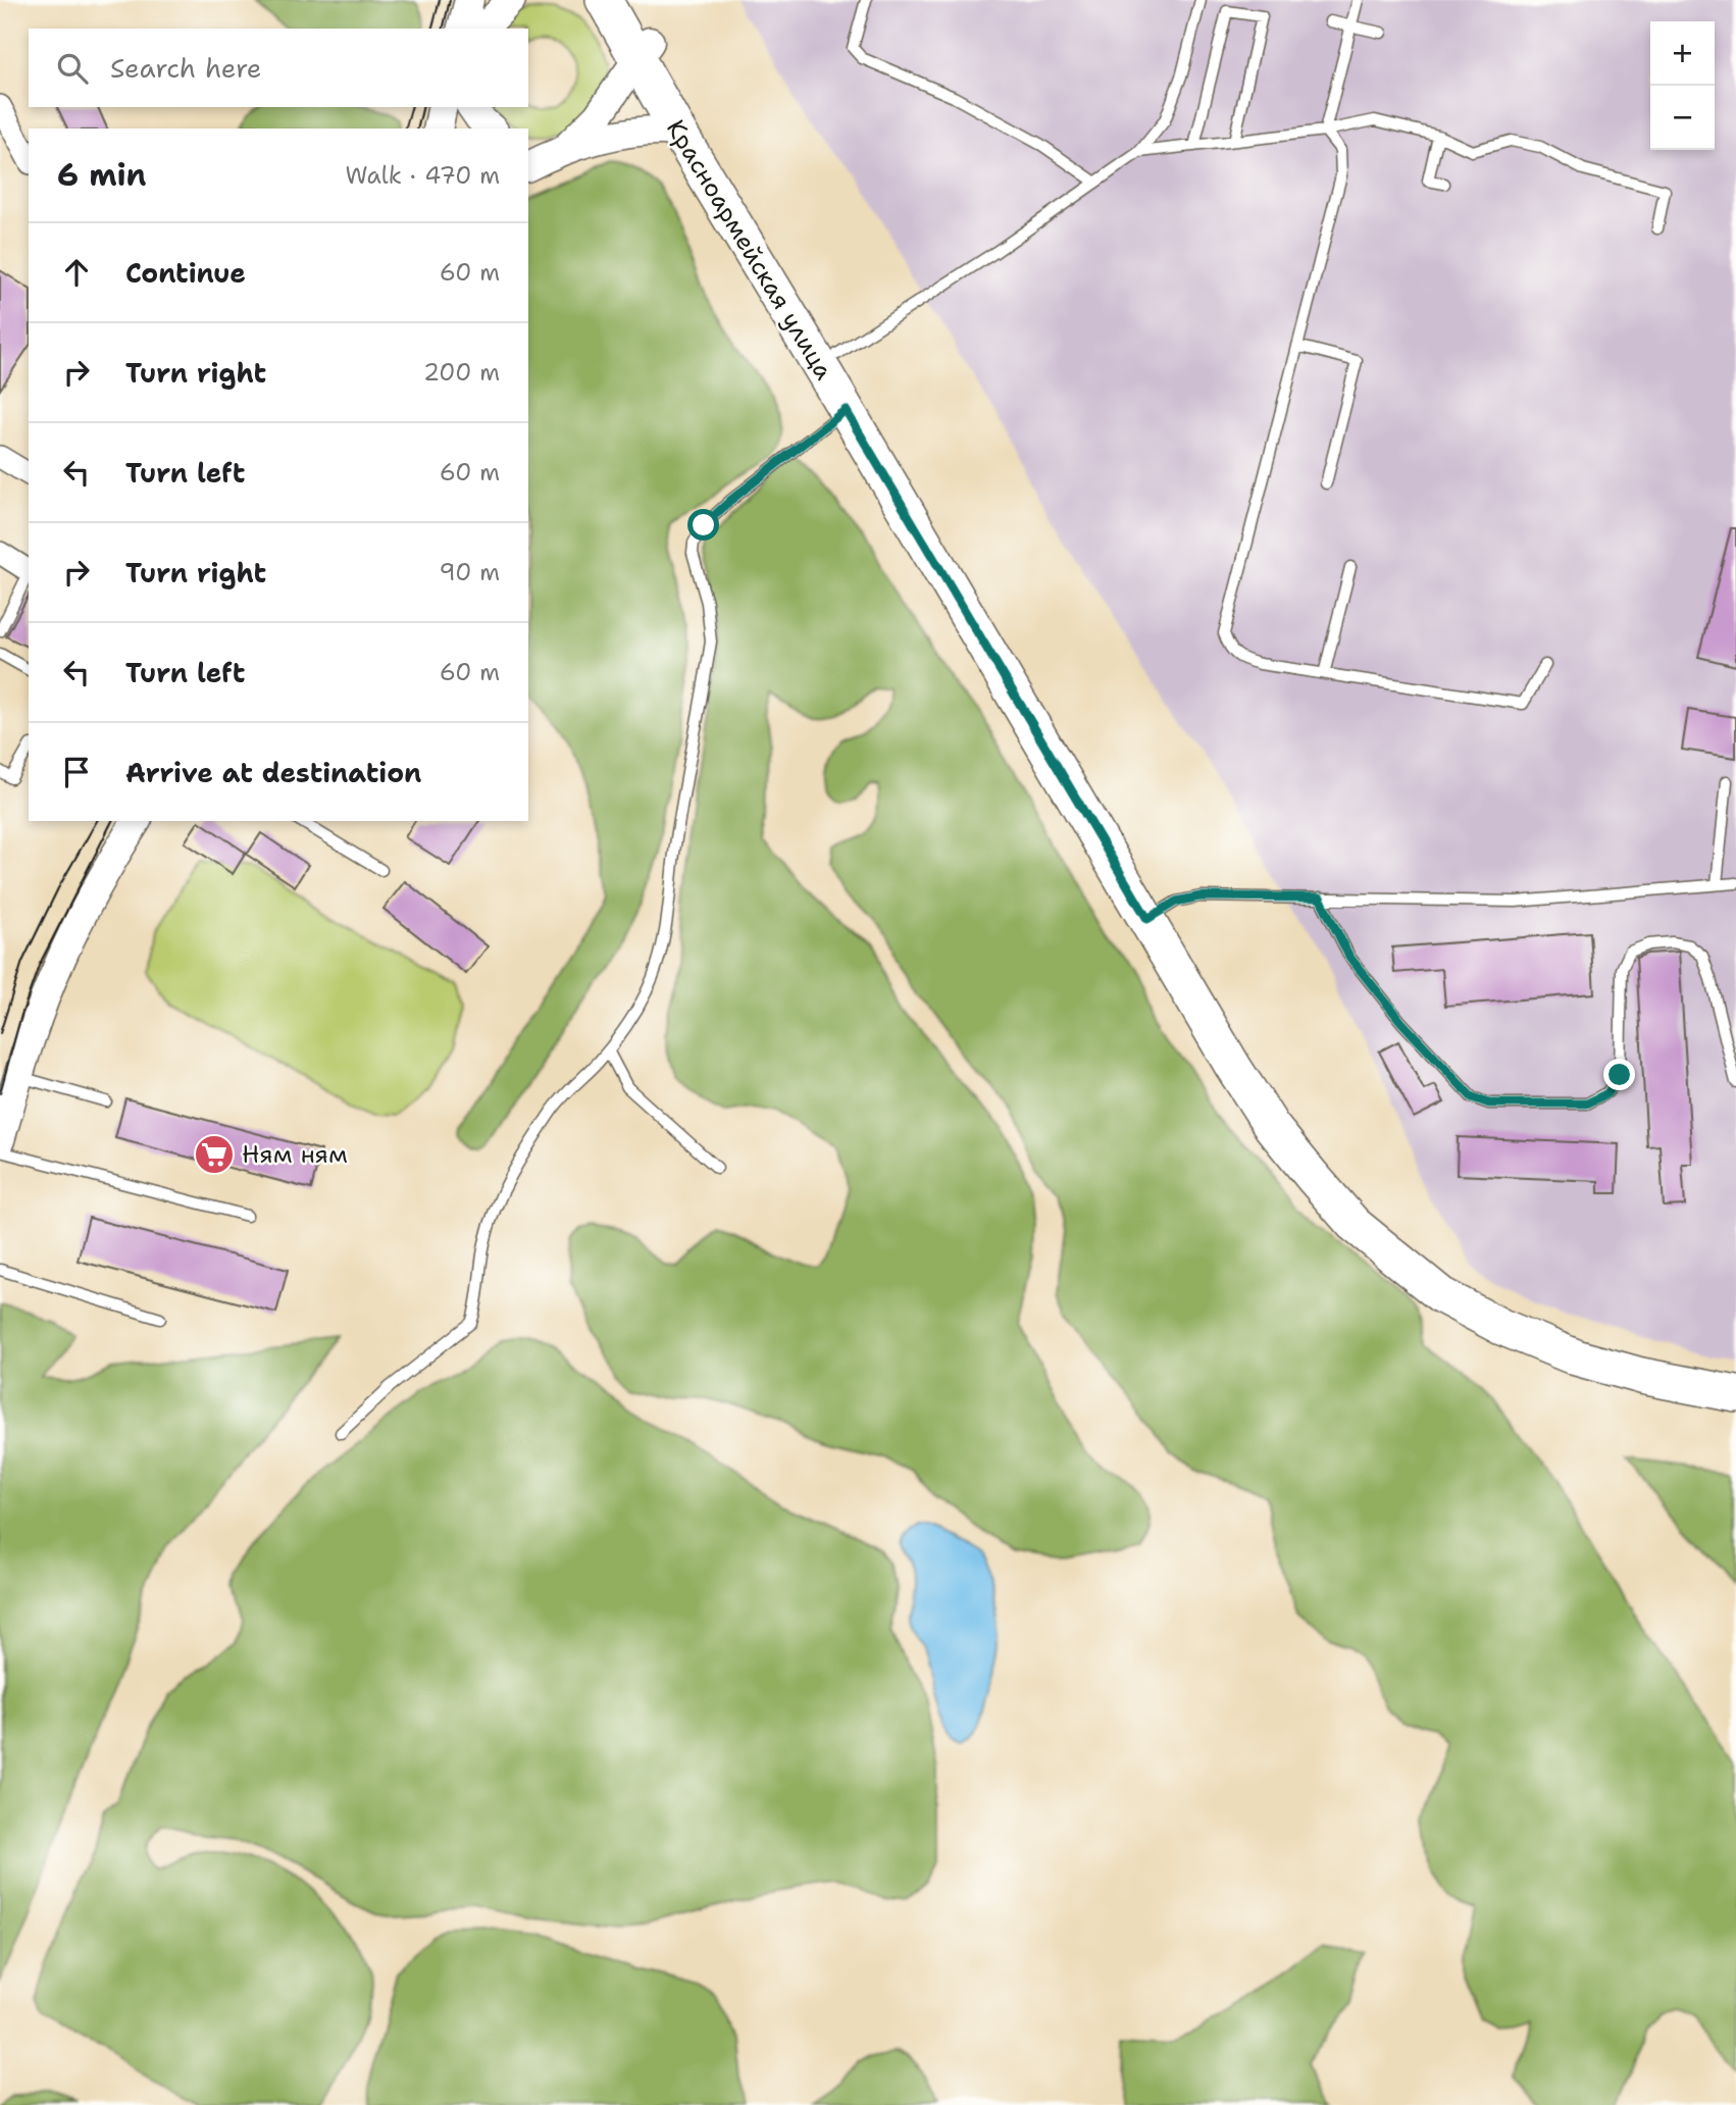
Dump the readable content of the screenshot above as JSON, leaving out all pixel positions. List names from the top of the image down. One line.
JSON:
{"streets":{"main road":["Красноармейская улица"]},"places":{"supermarket":["Ням ням"]},"page":{"map_buttons":["+","−"],"search":"Search here","heading":["6 min","Walk · 470 m"],"list":[["Continue","60 m"],["Turn right","200 m"],["Turn left","60 m"],["Turn right","90 m"],["Turn left","60 m"],"Arrive at destination"]}}
